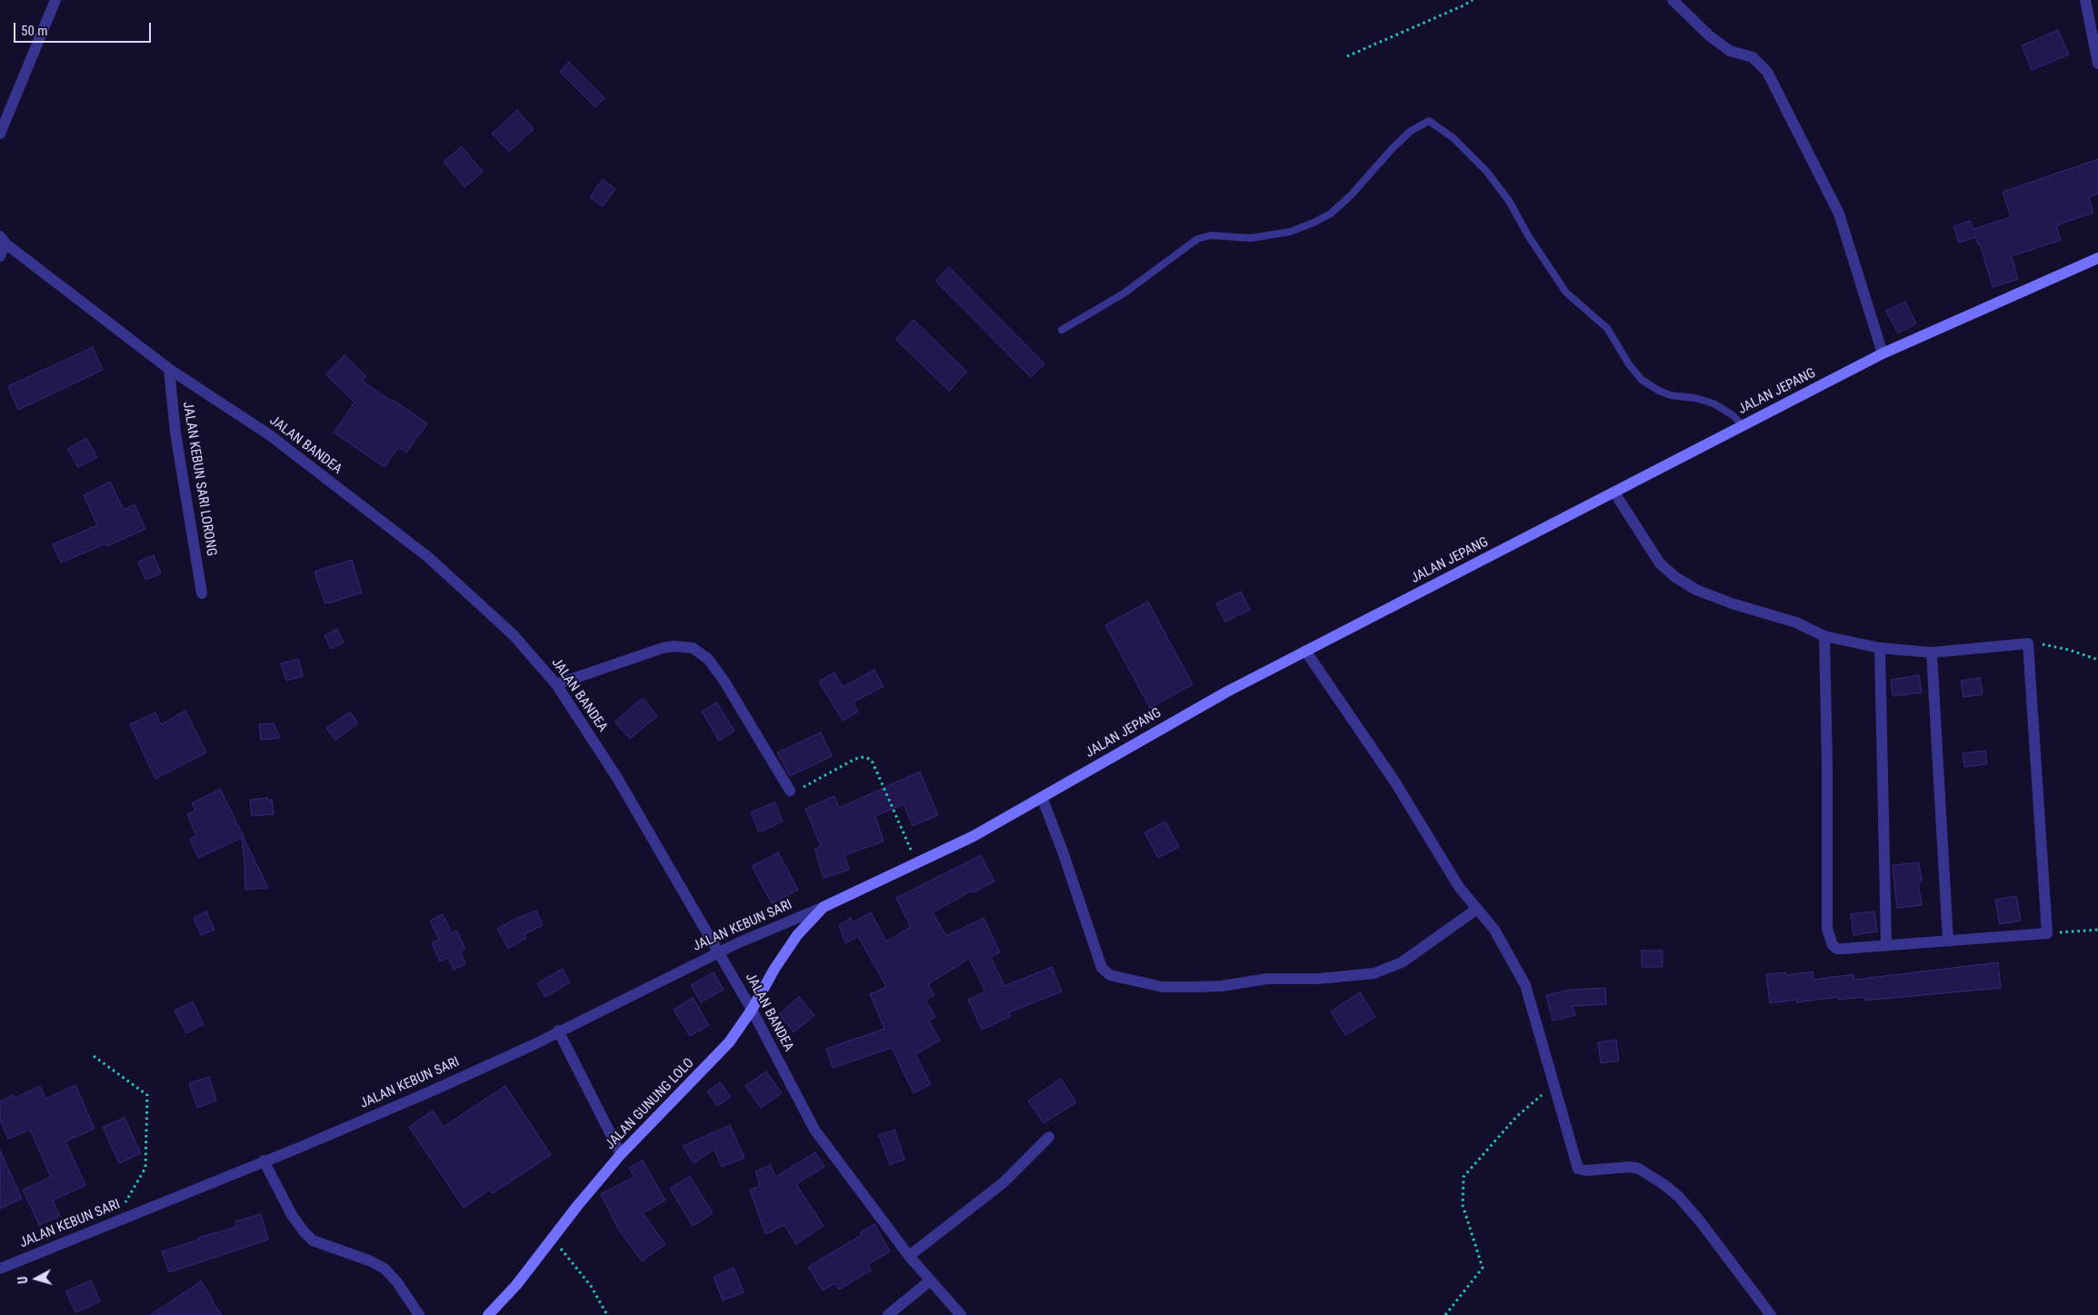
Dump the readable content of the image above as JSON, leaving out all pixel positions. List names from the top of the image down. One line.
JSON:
{"streets":{"street":["JALAN JEPANG","JALAN BANDEA","JALAN KEBUN SARI LORONG","JALAN KEBUN SARI","JALAN GUNUNG LOLO"]},"crossings":[["JALAN JEPANG","JALAN KEBUN SARI"],["JALAN JEPANG","JALAN GUNUNG LOLO"],["JALAN BANDEA","JALAN KEBUN SARI LORONG"],["JALAN BANDEA","JALAN KEBUN SARI"],["JALAN BANDEA","JALAN GUNUNG LOLO"],["JALAN KEBUN SARI","JALAN GUNUNG LOLO"]],"scale_bar":"50 m","north":"left"}
